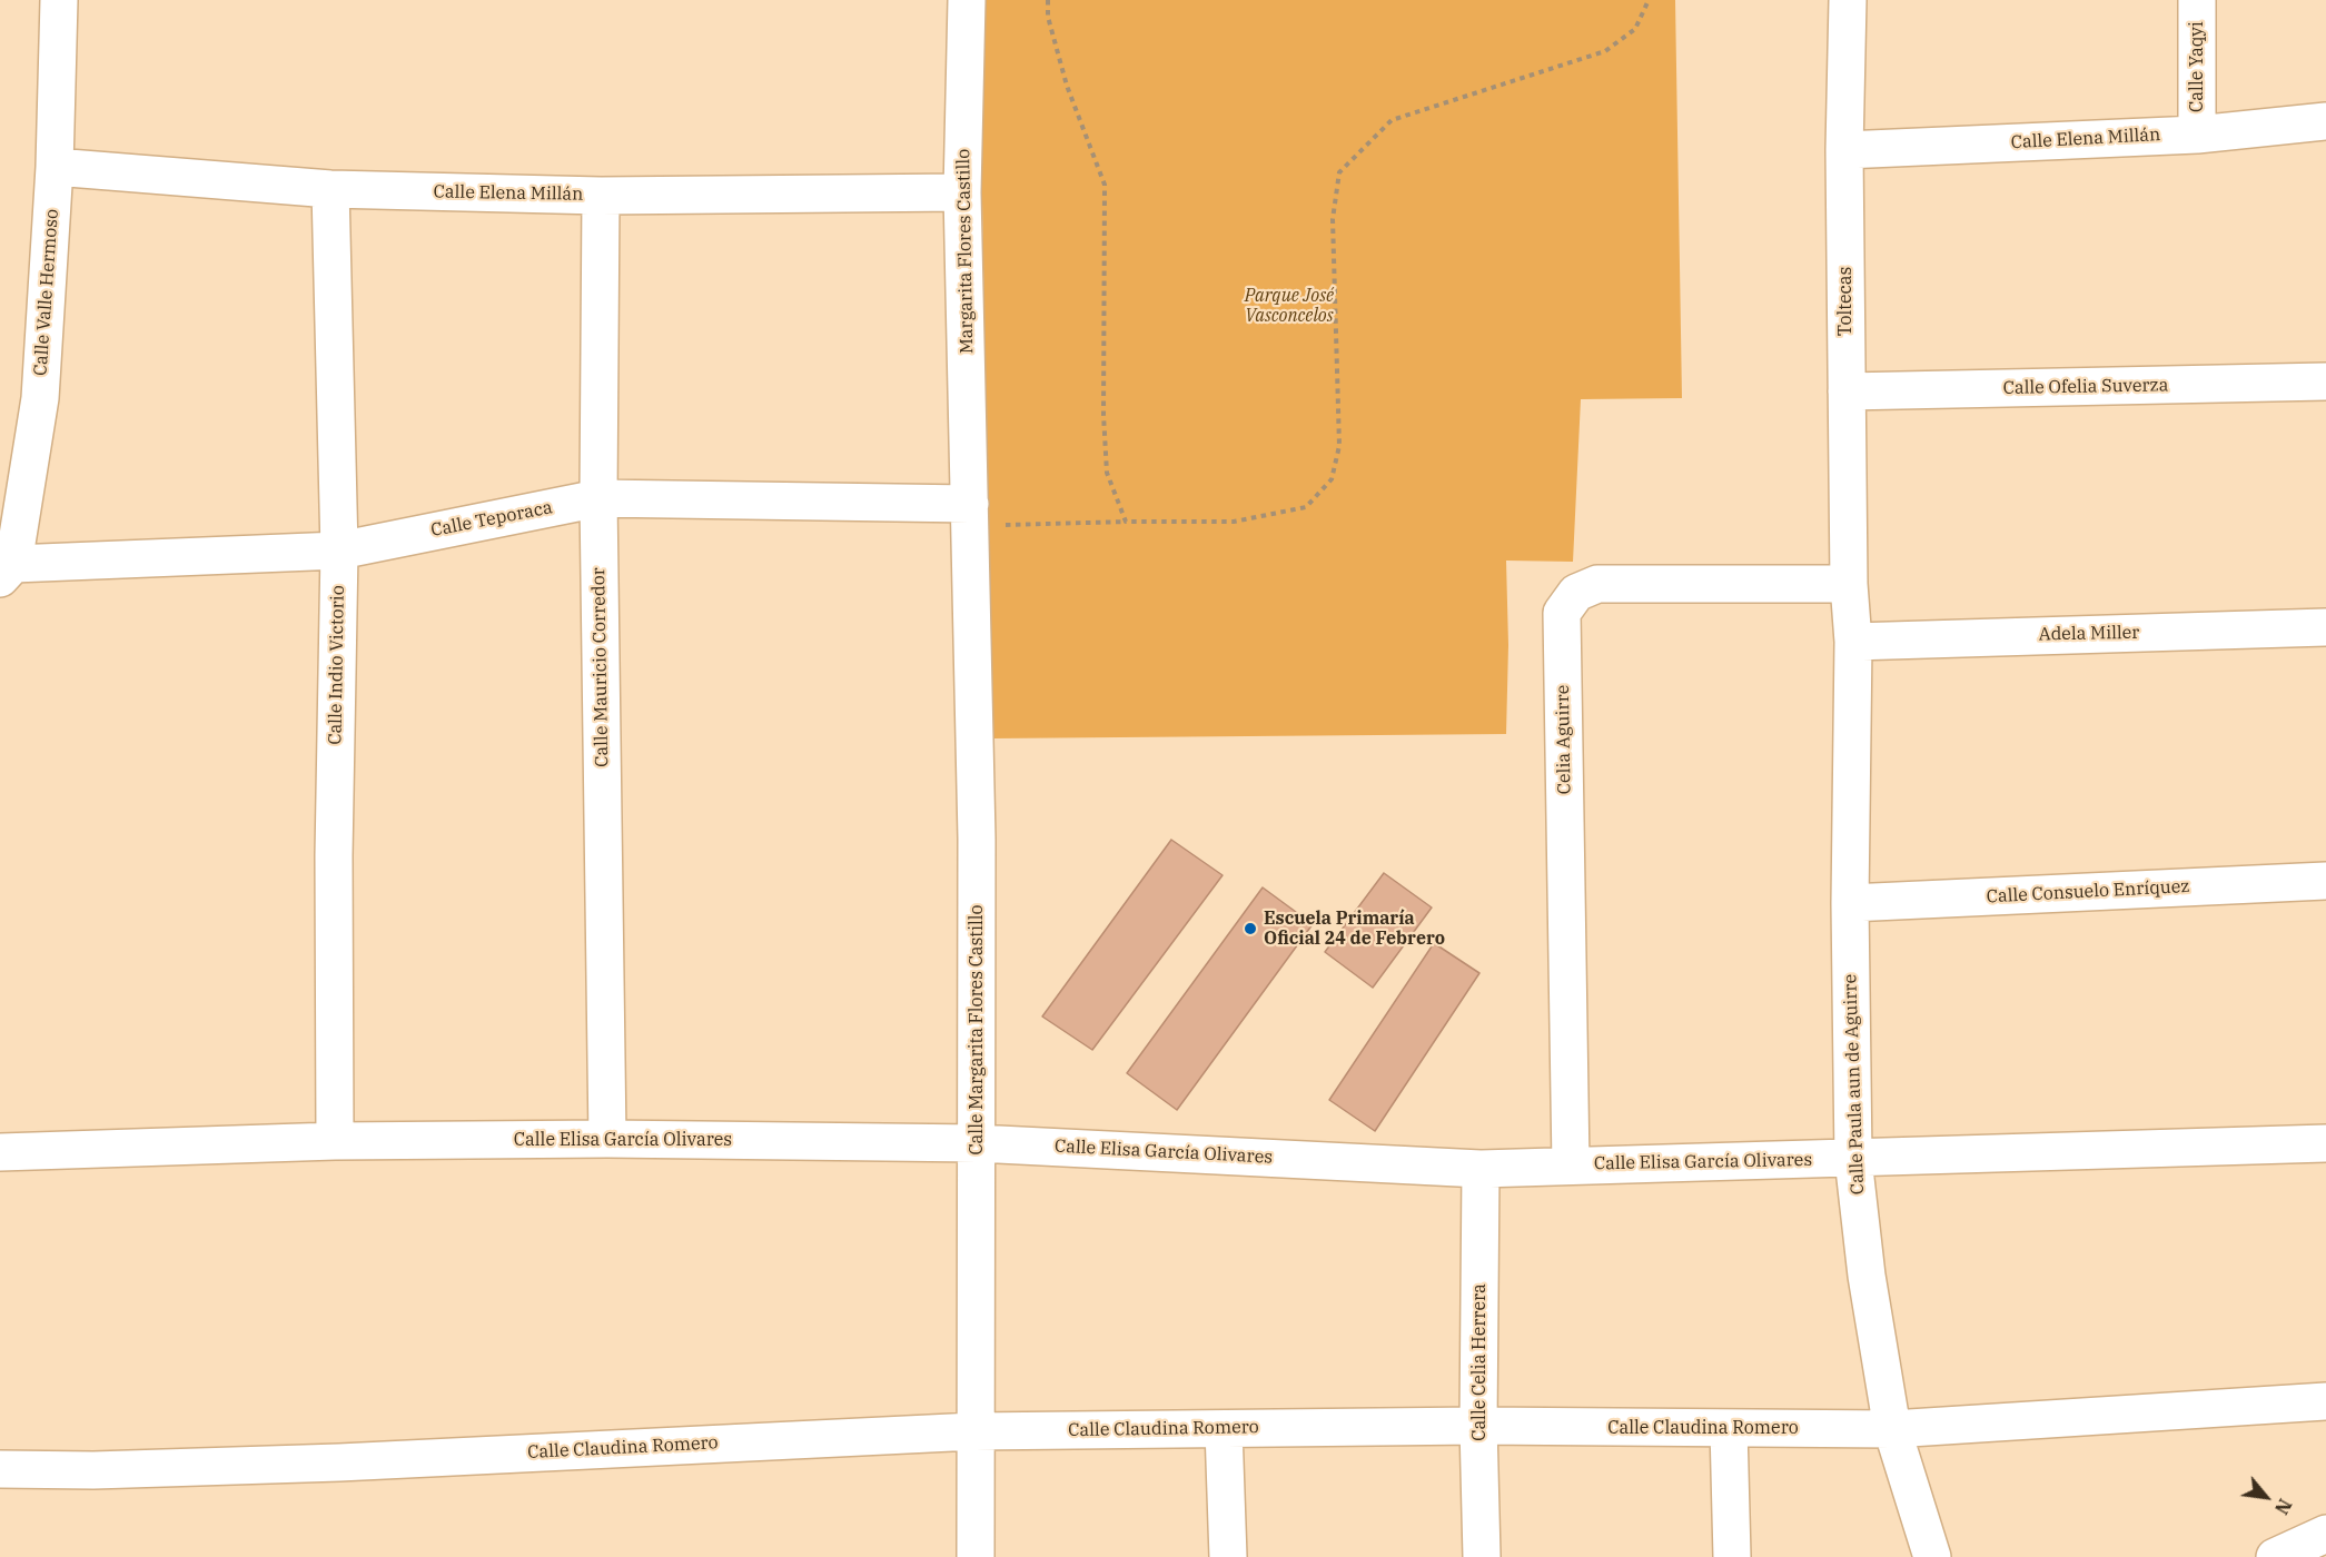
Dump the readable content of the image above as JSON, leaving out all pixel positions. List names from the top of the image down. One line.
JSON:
{"streets":{"street":["Calle Yaqyi","Calle Elena Millán","Margarita Flores Castillo","Calle Valle Hermoso","Toltecas","Calle Ofelia Suverza","Calle Teporaca","Adela Miller","Calle Indio Victorio","Calle Mauricio Corredor","Celia Aguirre","Calle Consuelo Enríquez","Calle Margarita Flores Castillo","Calle Paula aun de Aguirre","Calle Elisa García Olivares","Calle Celia Herrera","Calle Claudina Romero"]},"crossings":[["Calle Yaqyi","Calle Elena Millán"],["Calle Elena Millán","Margarita Flores Castillo"],["Calle Elena Millán","Calle Valle Hermoso"],["Calle Elena Millán","Toltecas"],["Calle Elena Millán","Calle Indio Victorio"],["Calle Elena Millán","Calle Mauricio Corredor"],["Margarita Flores Castillo","Calle Teporaca"],["Margarita Flores Castillo","Calle Margarita Flores Castillo"],["Calle Valle Hermoso","Calle Teporaca"],["Toltecas","Calle Ofelia Suverza"],["Toltecas","Celia Aguirre"],["Toltecas","Calle Paula aun de Aguirre"],["Calle Teporaca","Calle Indio Victorio"],["Calle Teporaca","Calle Mauricio Corredor"],["Calle Teporaca","Calle Margarita Flores Castillo"],["Adela Miller","Calle Paula aun de Aguirre"],["Calle Indio Victorio","Calle Elisa García Olivares"],["Calle Mauricio Corredor","Calle Elisa García Olivares"],["Celia Aguirre","Calle Paula aun de Aguirre"],["Celia Aguirre","Calle Elisa García Olivares"],["Calle Consuelo Enríquez","Calle Paula aun de Aguirre"],["Calle Margarita Flores Castillo","Calle Elisa García Olivares"],["Calle Margarita Flores Castillo","Calle Claudina Romero"],["Calle Paula aun de Aguirre","Calle Elisa García Olivares"],["Calle Paula aun de Aguirre","Calle Claudina Romero"],["Calle Elisa García Olivares","Calle Celia Herrera"],["Calle Celia Herrera","Calle Claudina Romero"]],"parks":["Parque José Vasconcelos"],"places":["Escuela Primaría Oficial 24 de Febrero"],"north":"bottom right"}
